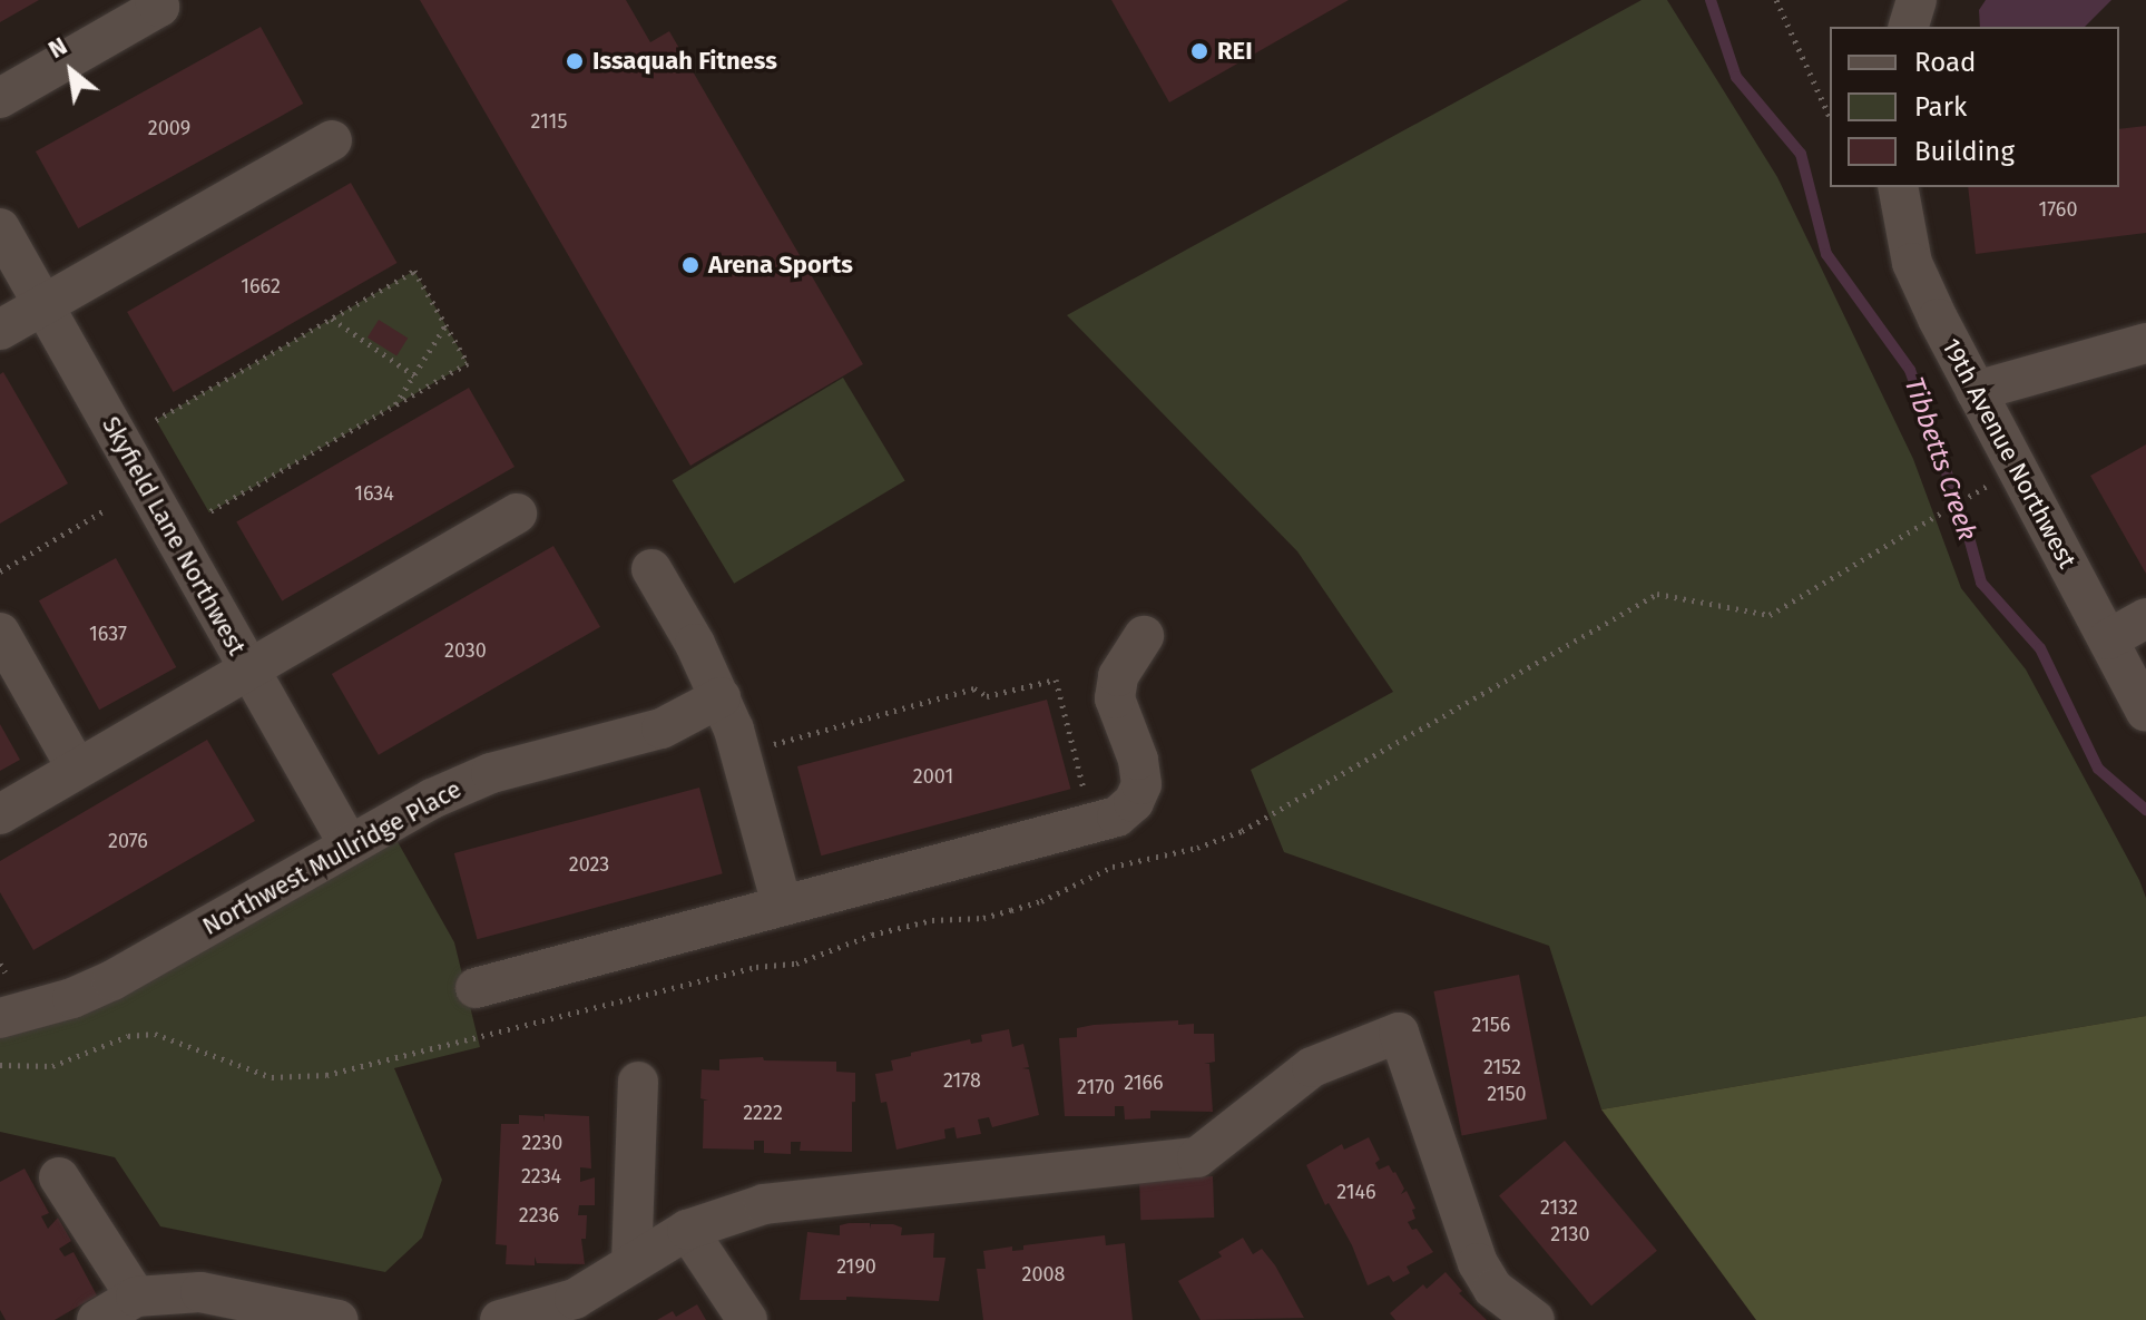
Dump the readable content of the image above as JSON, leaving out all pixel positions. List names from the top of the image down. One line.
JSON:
{"streets":{"street":["19th Avenue Northwest","Skyfield Lane Northwest","Northwest Mullridge Place"]},"crossings":[["Skyfield Lane Northwest","Northwest Mullridge Place"]],"water":["Tibbetts Creek"],"places":["REI","Issaquah Fitness","Arena Sports"],"house_numbers":["2115","2009","1760","1662","1634","1637","2030","2001","2076","2023","2156","2152","2178","2166","2170","2150","2222","2230","2234","2146","2132","2236","2130","2190","2008"],"legend":["Road","Park","Building"],"north":"top left"}
